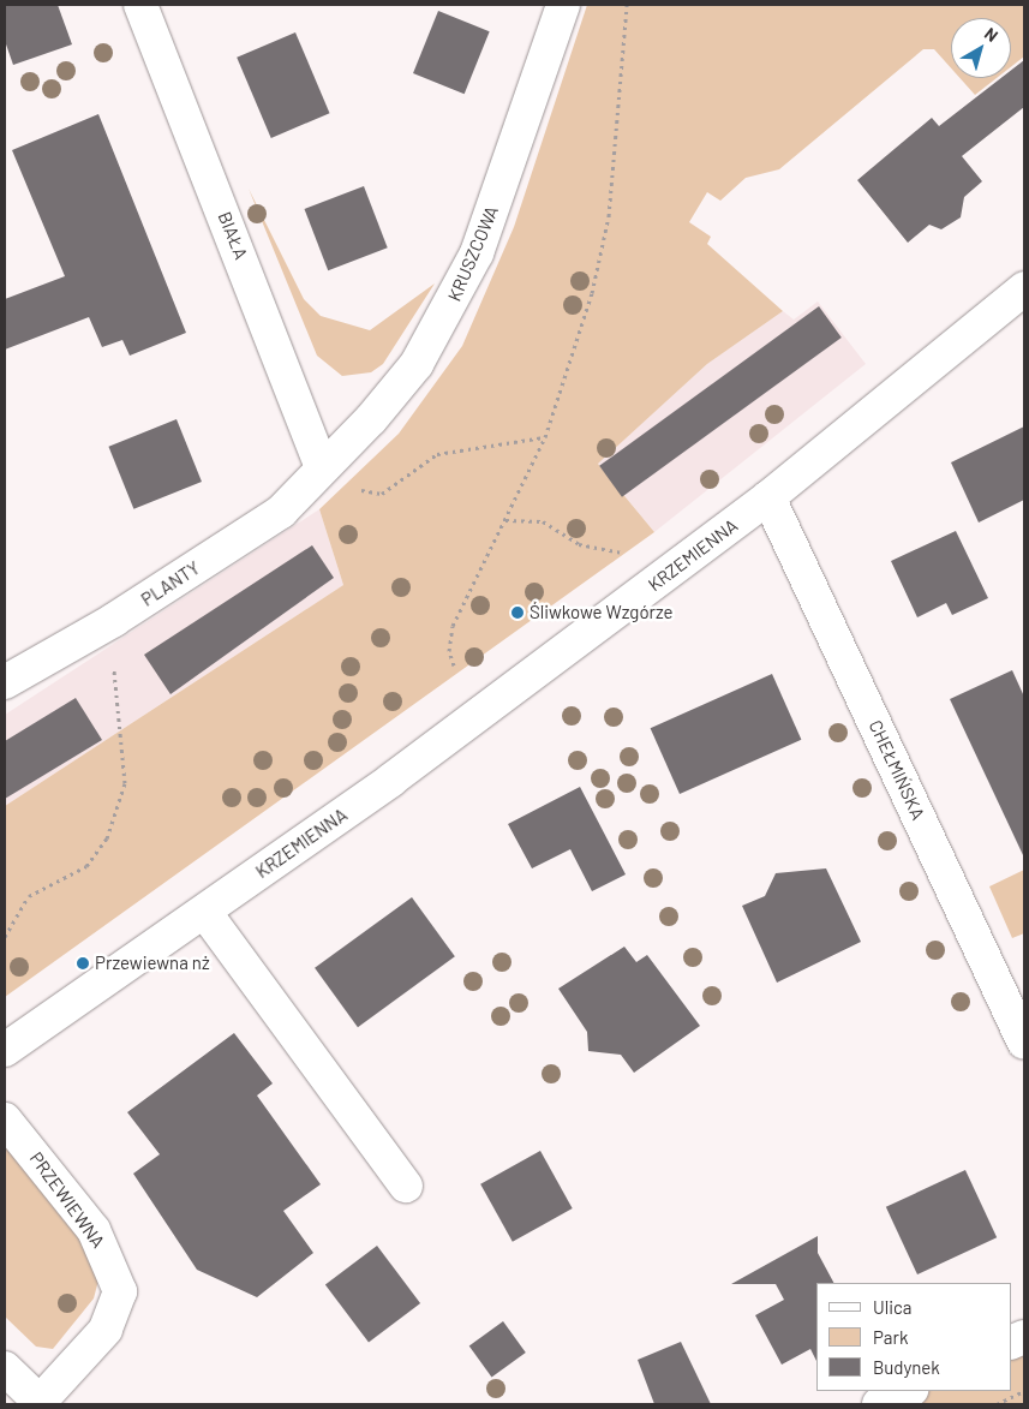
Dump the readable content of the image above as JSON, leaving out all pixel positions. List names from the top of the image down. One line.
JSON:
{"streets":{"street":["BIAŁA","KRUSZCOWA","KRZEMIENNA","PLANTY","CHEŁMIŃSKA","PRZEWIEWNA"]},"crossings":[["BIAŁA","KRUSZCOWA"],["BIAŁA","PLANTY"],["KRUSZCOWA","PLANTY"],["KRZEMIENNA","CHEŁMIŃSKA"]],"places":["Śliwkowe Wzgórze","Przewiewna nż"],"legend":["Ulica","Park","Budynek"],"north":"top right"}
